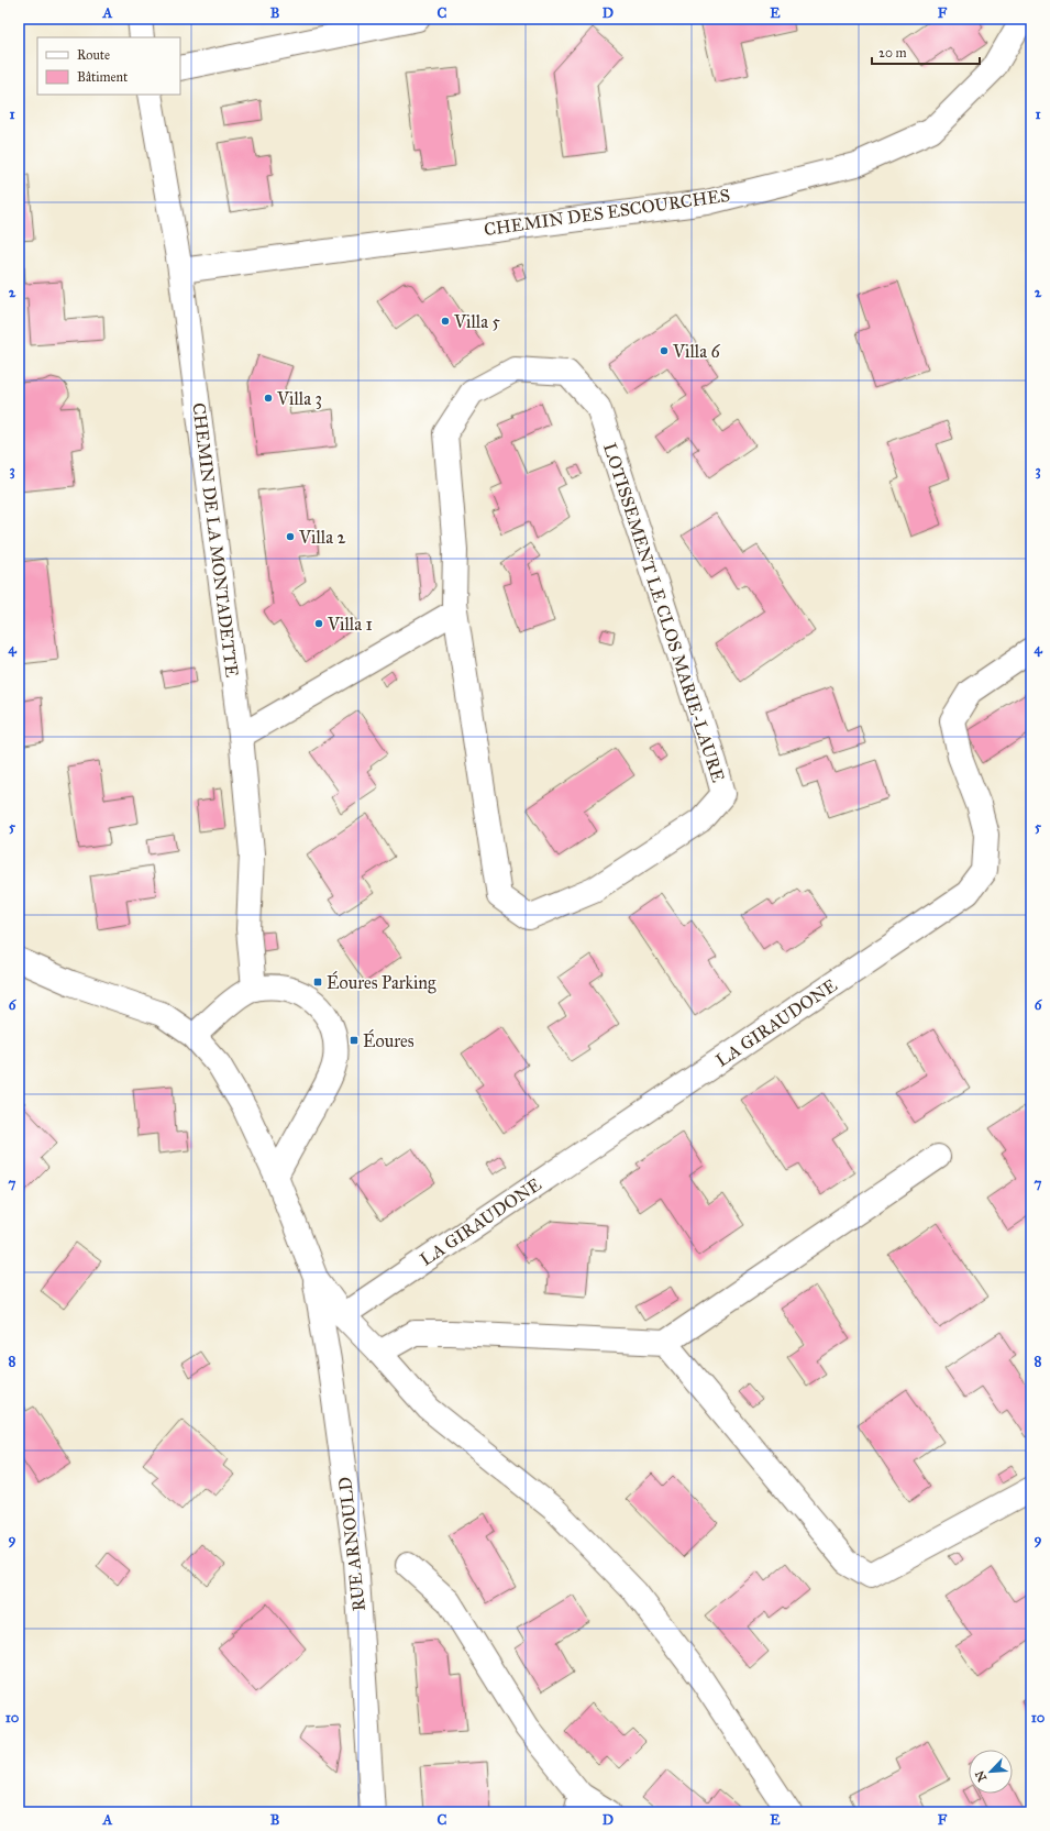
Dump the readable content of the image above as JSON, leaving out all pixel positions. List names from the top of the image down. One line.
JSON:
{"streets":{"street":["CHEMIN DES ESCOURCHES","CHEMIN DE LA MONTADETTE","LOTISSEMENT LE CLOS MARIE-LAURE","LA GIRAUDONE","RUE ARNOULD"]},"crossings":[["CHEMIN DES ESCOURCHES","CHEMIN DE LA MONTADETTE"]],"places":{"other":["Villa 5","Villa 6","Villa 3","Villa 2","Villa 1"],"transit":["Éoures Parking","Éoures"]},"legend":["Route","Bâtiment"],"scale_bar":"20 m","north":"bottom left","grid":{"columns":["A","B","C","D","E","F"],"rows":["1","2","3","4","5","6","7","8","9","10"]}}
